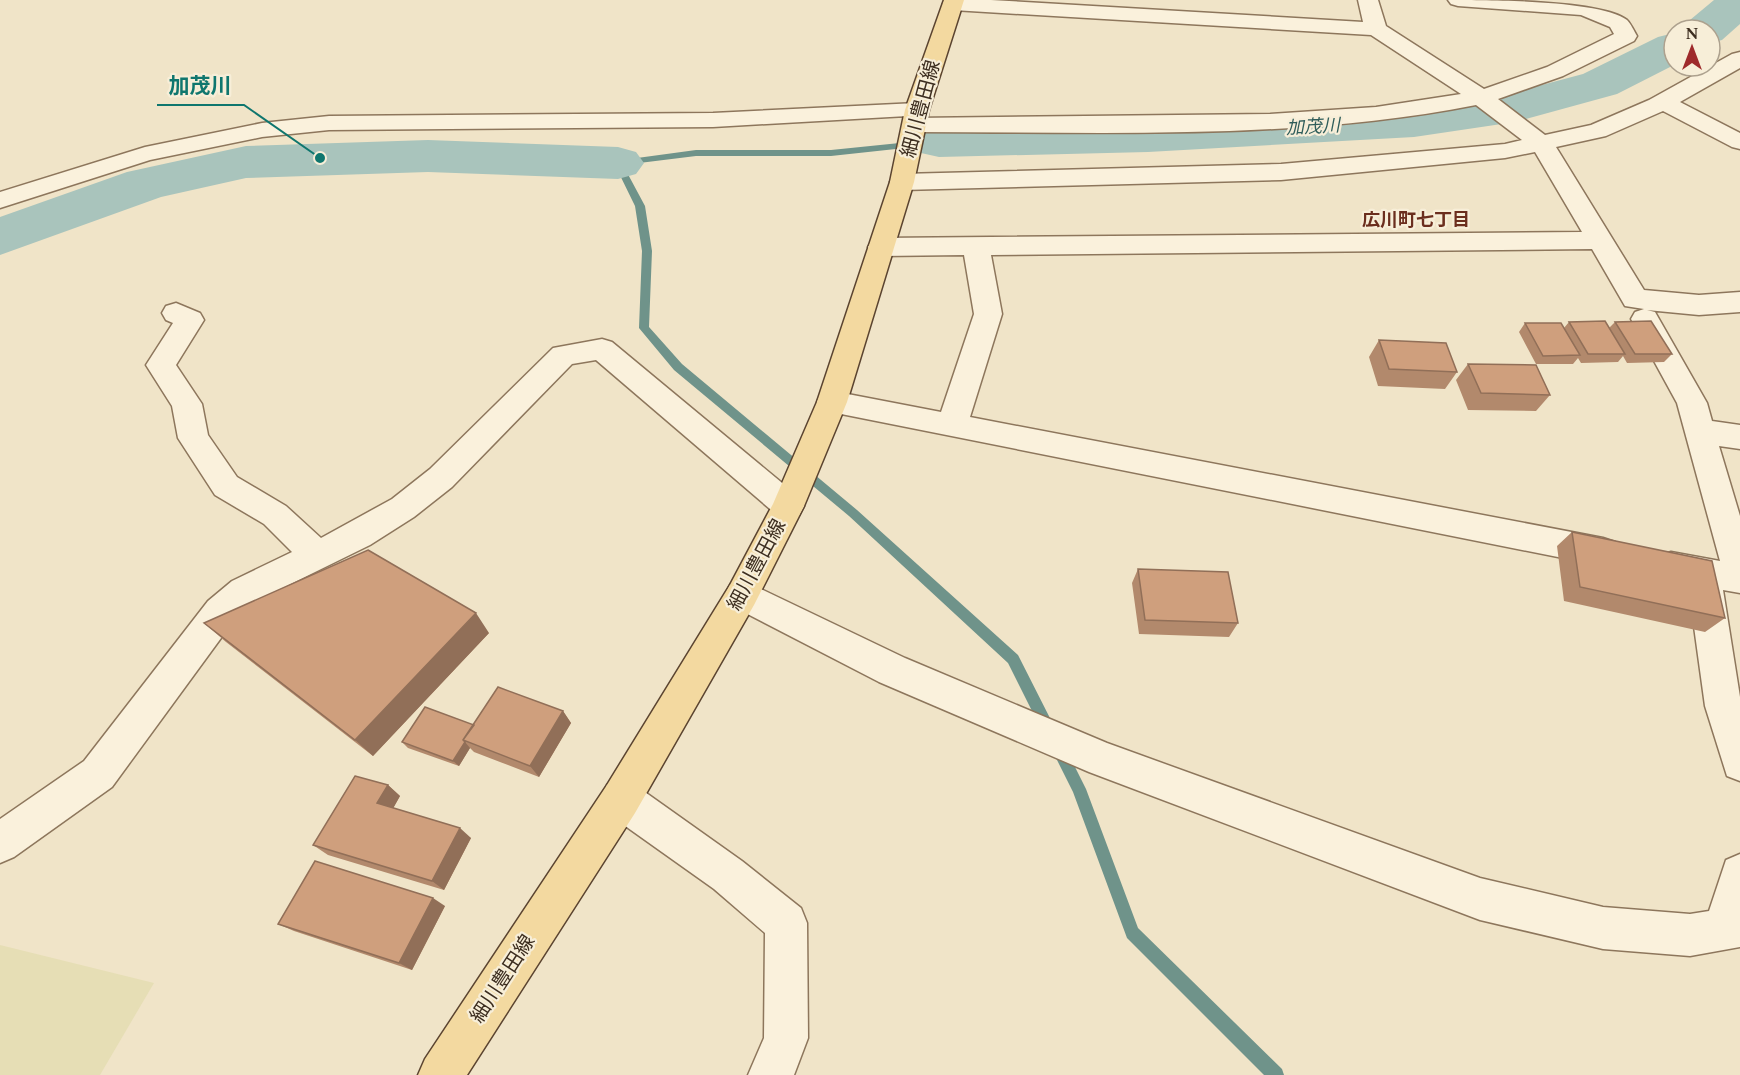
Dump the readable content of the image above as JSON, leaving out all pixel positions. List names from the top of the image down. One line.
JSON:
{"streets":{"main road":["細川豊田線"]},"districts":["広川町七丁目"],"water":["加茂川"],"places":["加茂川"],"north":"top"}
